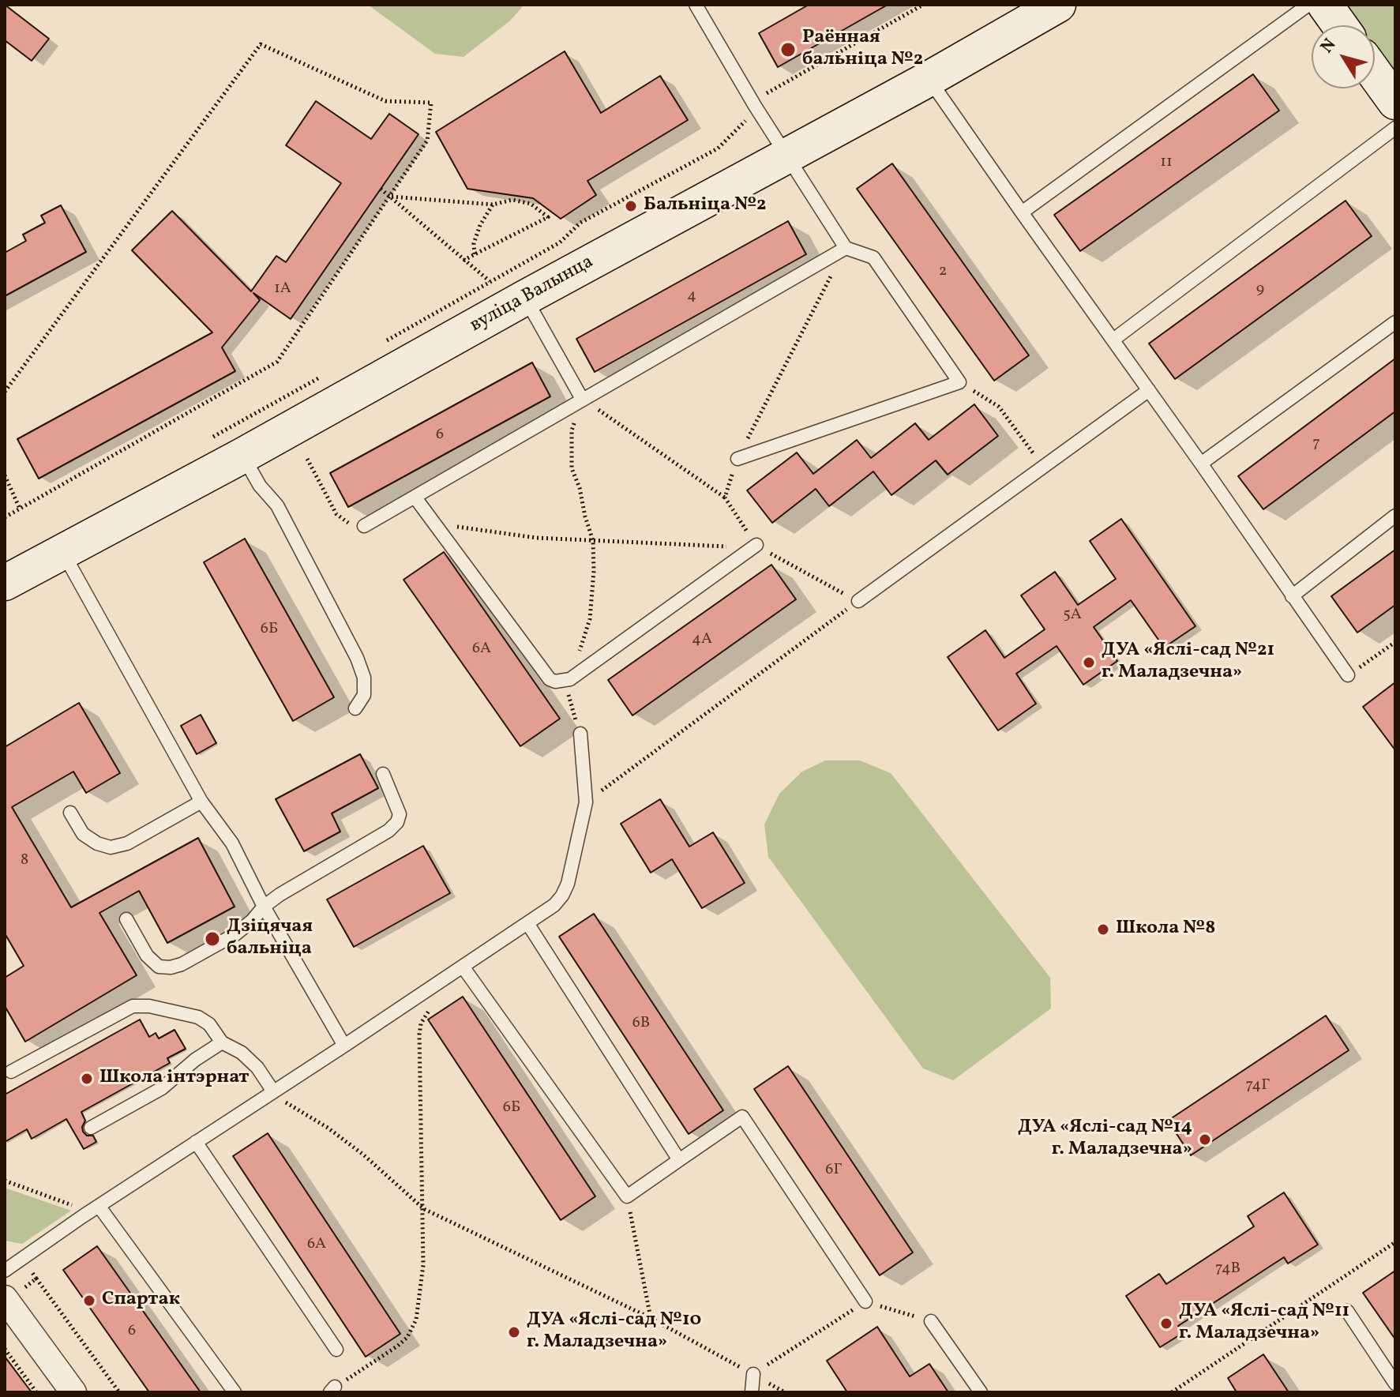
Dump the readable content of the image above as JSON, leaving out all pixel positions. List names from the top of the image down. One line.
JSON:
{"streets":{"street":["вуліца Валынца"]},"places":["Раённая бальніца №2","Бальніца №2","ДУА «Яслі-сад №21 г. Маладзечна»","Школа №8","Дзіцячая бальніца","Школа інтэрнат","ДУА «Яслі-сад №14 г. Маладзечна»","Спартак","ДУА «Яслі-сад №11 г. Маладзечна»","ДУА «Яслі-сад №10 г. Маладзечна»"],"house_numbers":["11","2","1А","9","4","6","7","5А","6Б","4А","6А","8","6В","74Г","6Б","6Г","6А","74В","6"],"north":"top left"}
